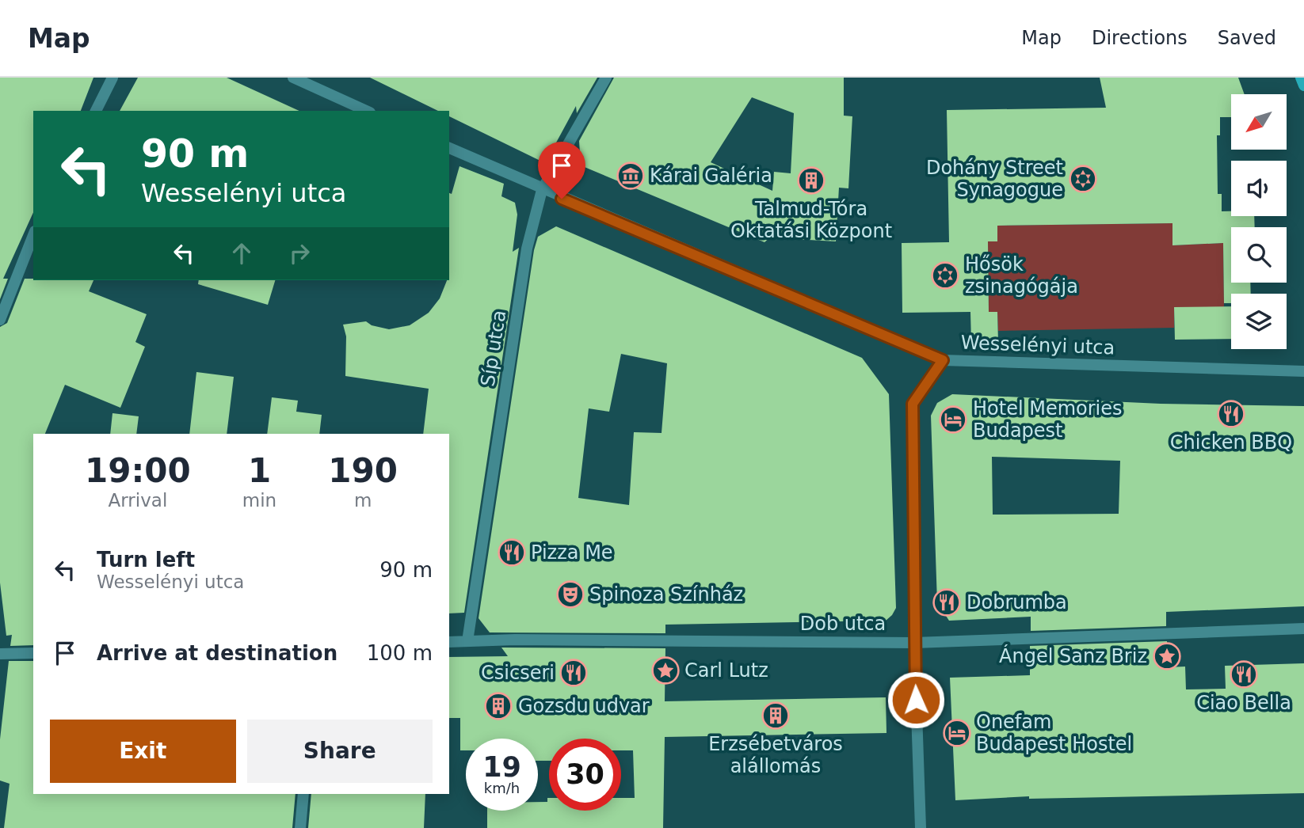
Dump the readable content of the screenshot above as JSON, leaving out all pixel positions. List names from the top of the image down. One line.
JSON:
{"streets":{"street":["Wesselényi utca","Síp utca","Dob utca"]},"crossings":[["Wesselényi utca","Síp utca"],["Síp utca","Dob utca"]],"places":{"museum":["Kárai Galéria"],"synagogue":["Dohány Street Synagogue","Hősök zsinagógája"],"building":["Talmud-Tóra Oktatási Központ","Gozsdu udvar","Erzsébetváros alállomás"],"restaurant":["Chicken BBQ","Pizza Me","Dobrumba","Csicseri","Ciao Bella"],"hotel":["Hotel Memories Budapest","Onefam Budapest Hostel"],"theatre":["Spinoza Színház"],"place":["Ángel Sanz Briz","Carl Lutz"]},"north":"bottom left","page":{"header":"Map","nav":["Map","Directions","Saved"],"turn":["90 m","Wesselényi utca"],"eta":["19:00","Arrival","1","min","190","m"],"list":[{"name":"Turn left","note":"Wesselényi utca","value":"90 m"},{"name":"Arrive at destination","value":"100 m"}],"buttons":["Exit","Share"],"speed":"19 km/h","limit":"30"}}
